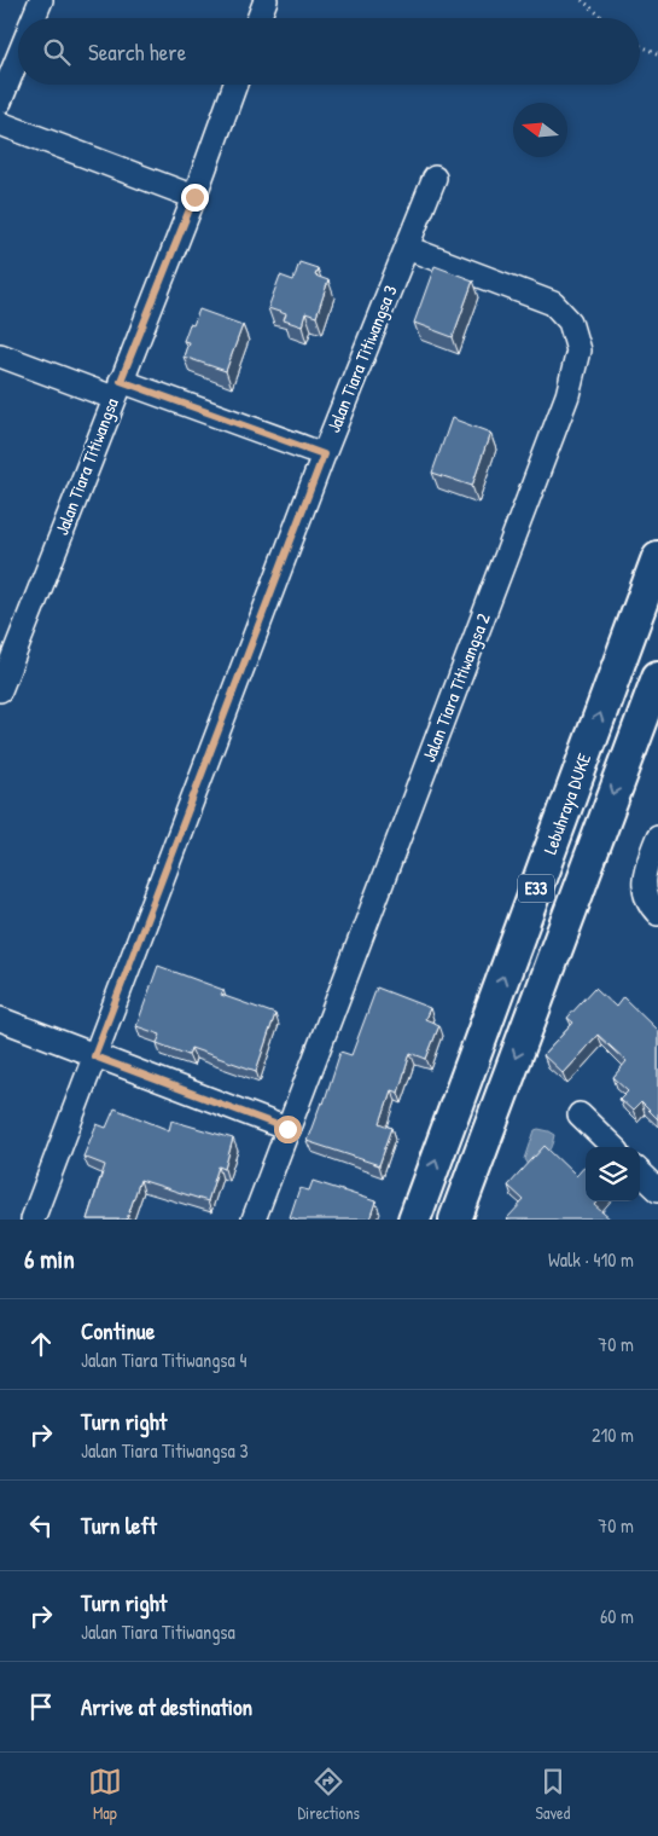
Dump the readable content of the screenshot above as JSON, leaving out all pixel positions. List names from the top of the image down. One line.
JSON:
{"streets":{"highway":["Lebuhraya DUKE","E33"],"street":["Jalan Tiara Titiwangsa 3","Jalan Tiara Titiwangsa","Jalan Tiara Titiwangsa 2"]},"crossings":[["Jalan Tiara Titiwangsa 3","Jalan Tiara Titiwangsa 2"]],"north":"left","page":{"search":"Search here","heading":["6 min","Walk · 410 m"],"list":[["Continue","Jalan Tiara Titiwangsa 4","70 m"],["Turn right","Jalan Tiara Titiwangsa 3","210 m"],["Turn left","70 m"],["Turn right","Jalan Tiara Titiwangsa","60 m"],"Arrive at destination"],"nav":["Map","Directions","Saved"]}}
